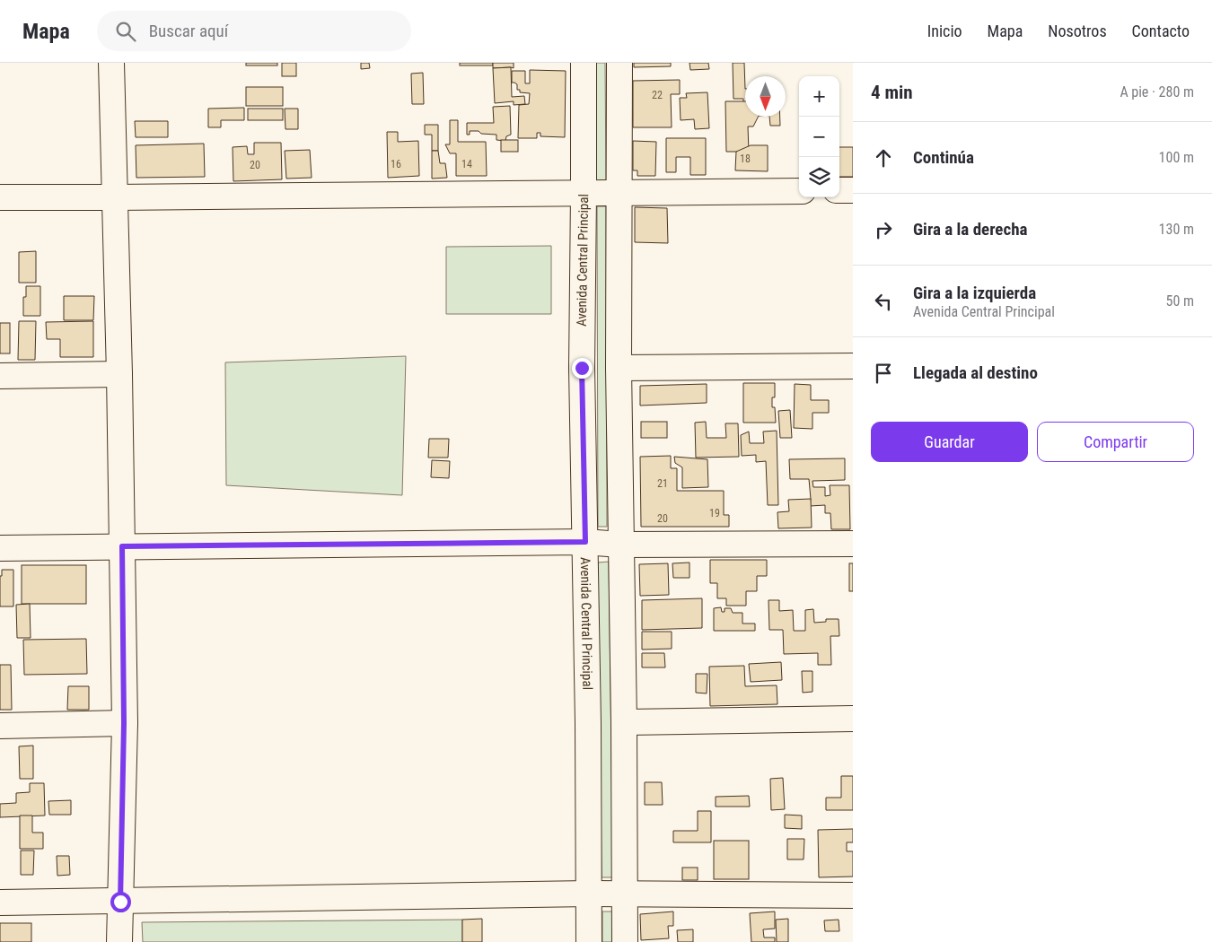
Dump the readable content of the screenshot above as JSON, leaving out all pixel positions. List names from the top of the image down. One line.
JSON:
{"streets":{"street":["Avenida Central Principal"]},"house_numbers":["22","18","16","14","20","21","19","20"],"north":"bottom","page":{"header":"Mapa","search":"Buscar aquí","nav":["Inicio","Mapa","Nosotros","Contacto"],"heading":["4 min","A pie · 280 m"],"map_buttons":["+","−"],"list":[["Continúa","100 m"],["Gira a la derecha","130 m"],["Gira a la izquierda","Avenida Central Principal","50 m"],"Llegada al destino"],"buttons":["Guardar","Compartir"]}}
